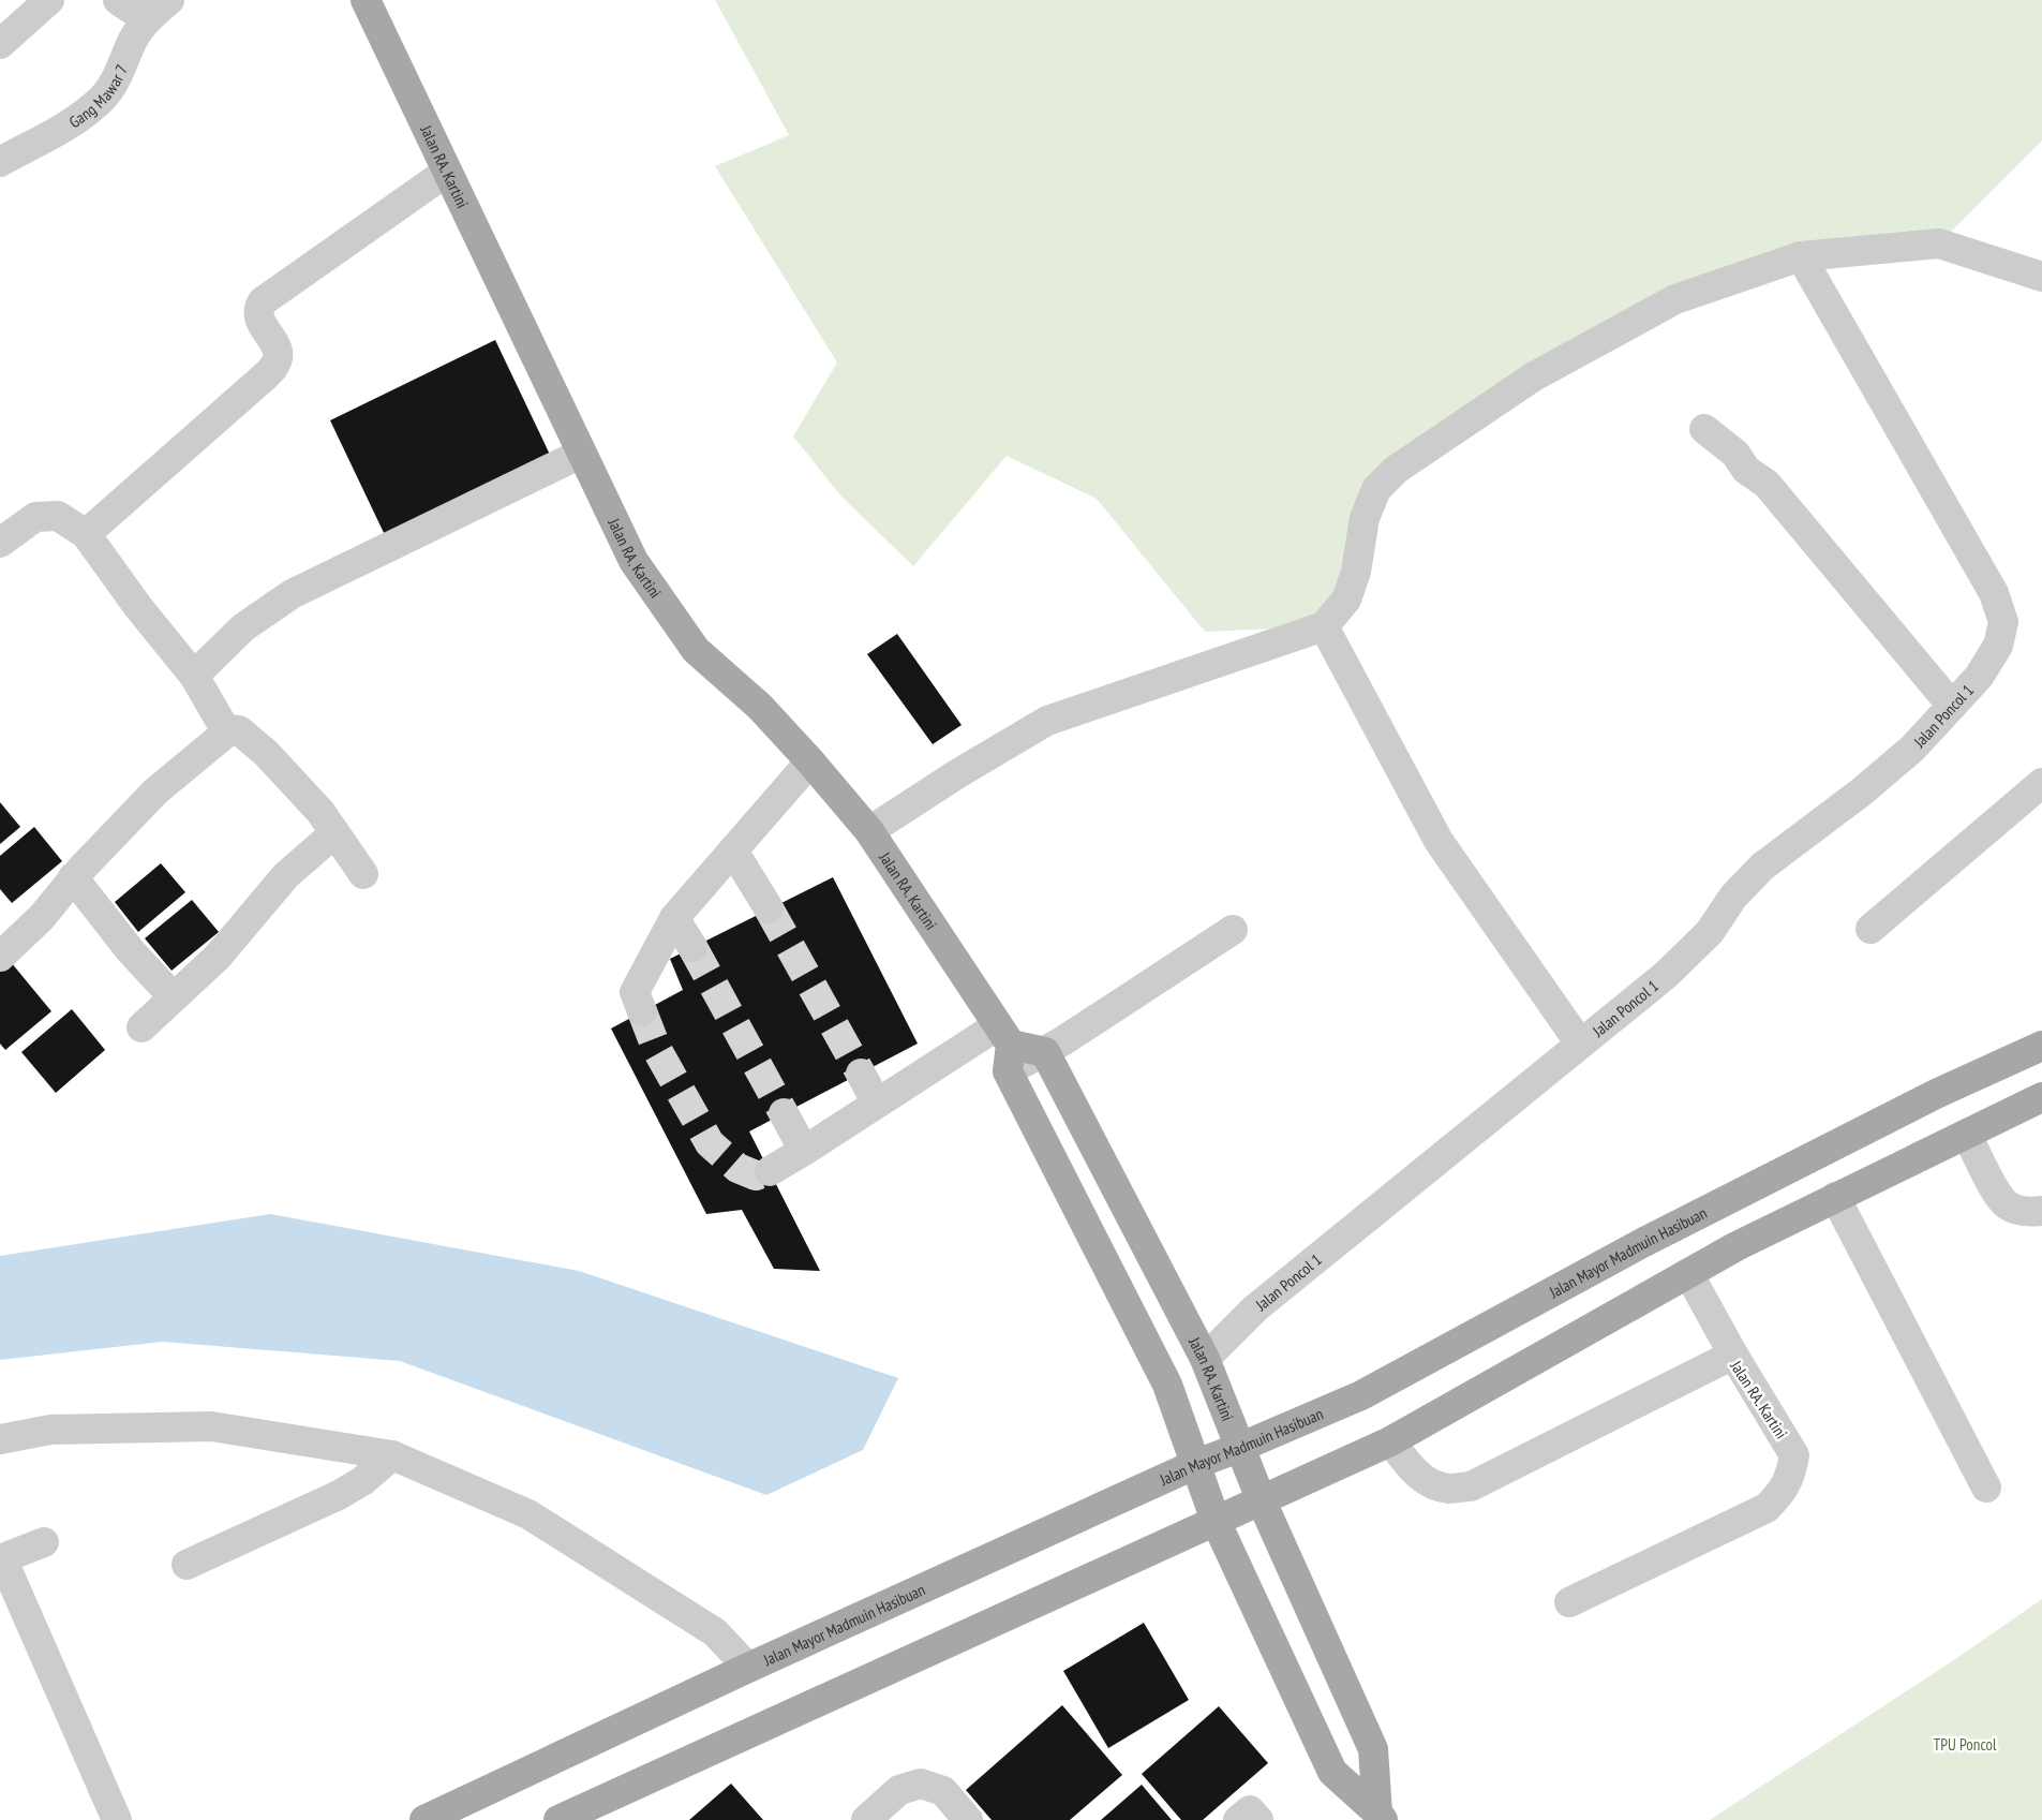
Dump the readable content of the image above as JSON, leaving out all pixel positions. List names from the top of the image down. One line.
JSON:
{"streets":{"main road":["Jalan RA. Kartini","Jalan Mayor Madmuin Hasibuan"],"street":["Gang Mawar 7","Jalan Poncol 1"]},"crossings":[["Jalan RA. Kartini","Jalan Poncol 1"],["Jalan RA. Kartini","Jalan Mayor Madmuin Hasibuan"]],"parks":["TPU Poncol"]}
